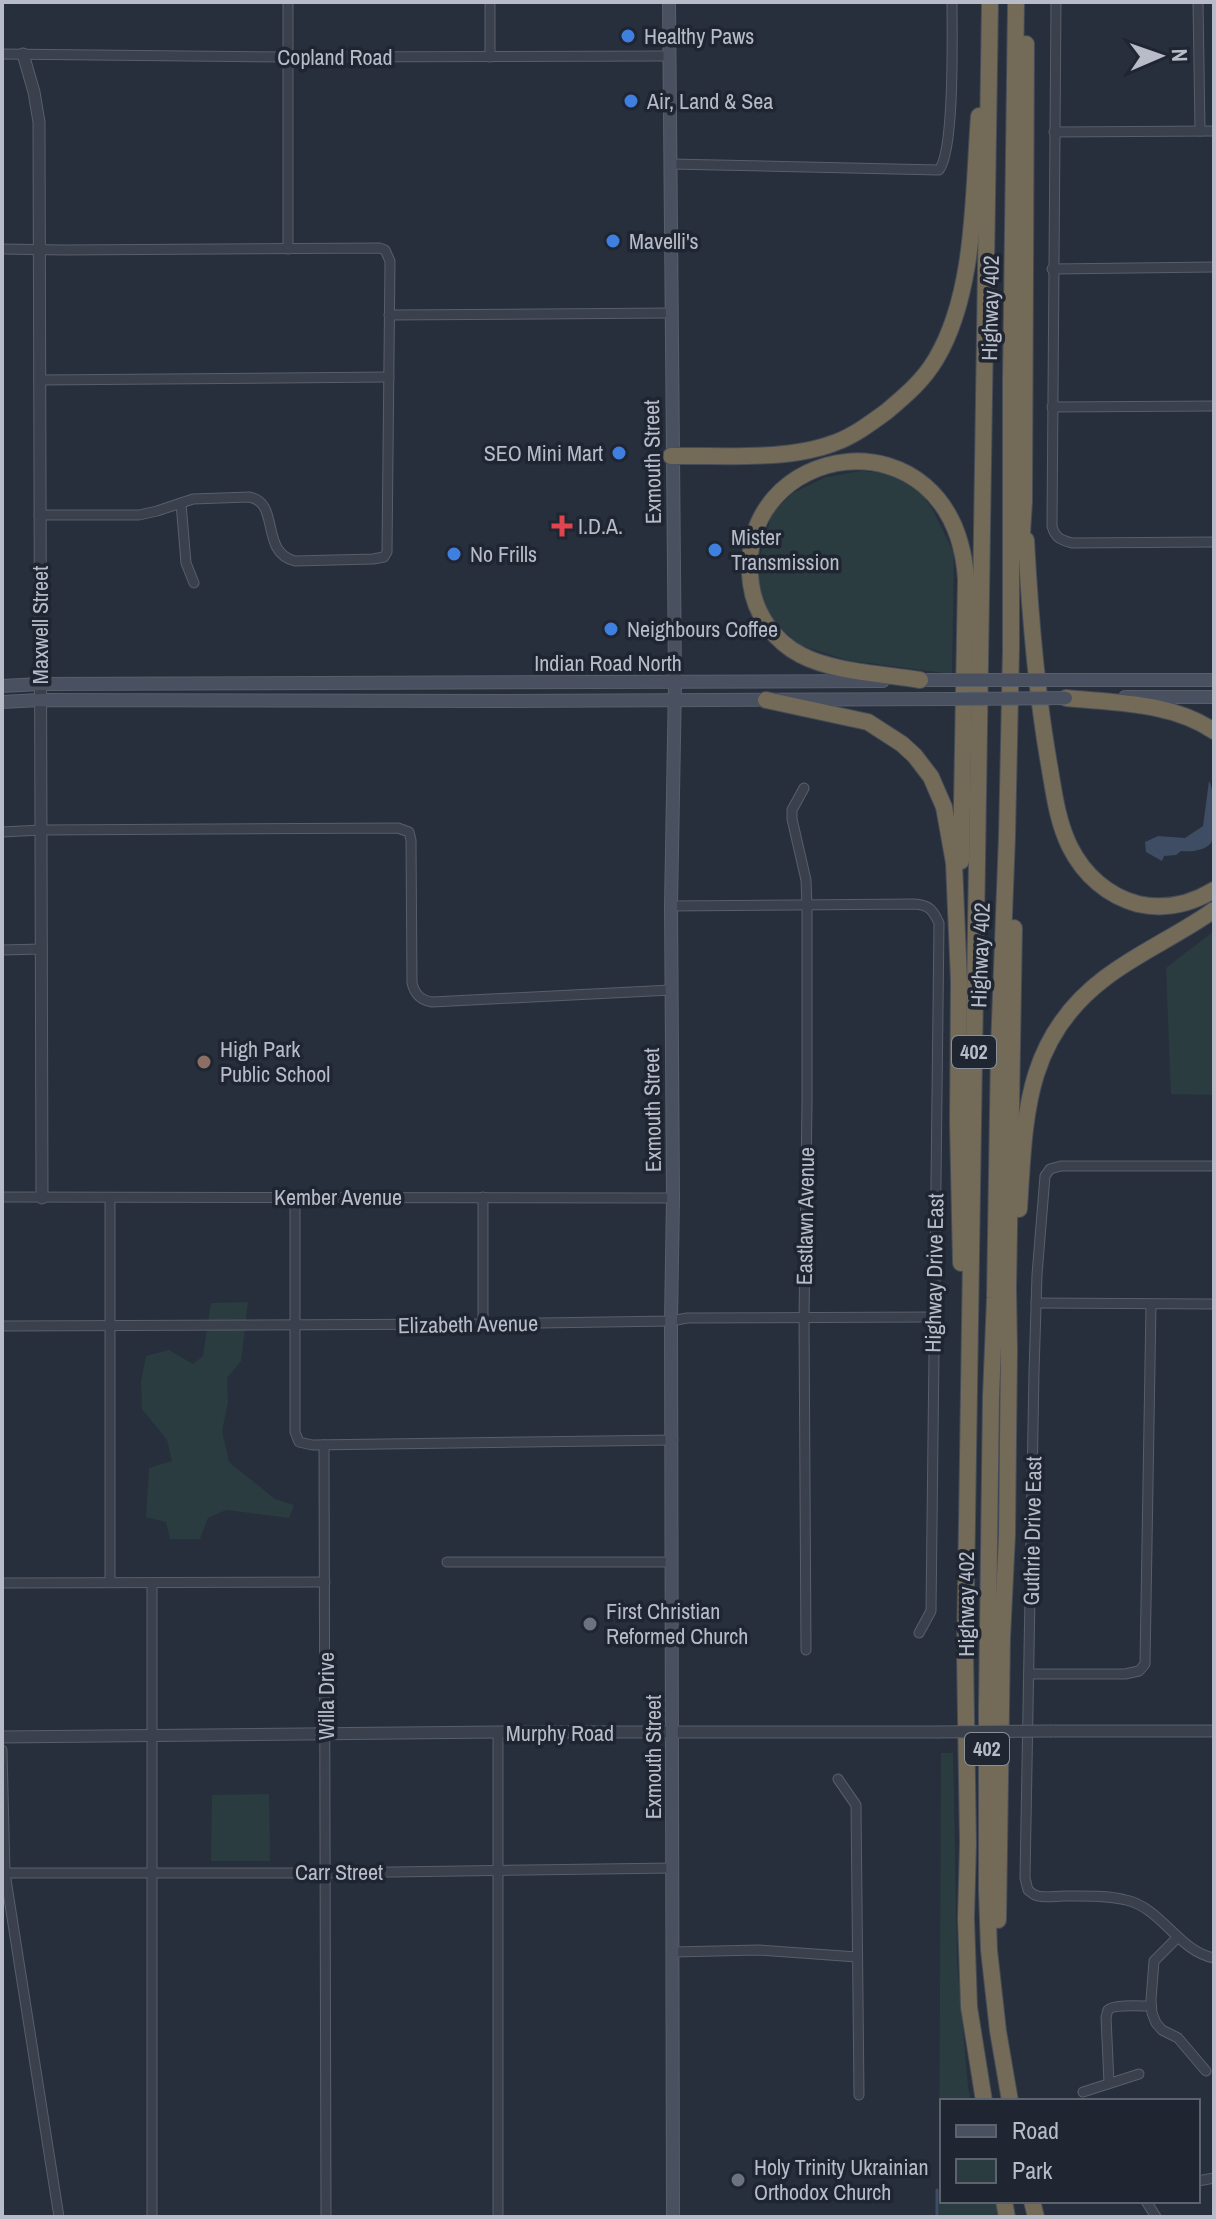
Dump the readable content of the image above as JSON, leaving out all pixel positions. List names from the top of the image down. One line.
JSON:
{"streets":{"highway":["Highway 402","402"],"main road":["Exmouth Street","Indian Road North"],"street":["Copland Road","Maxwell Street","Kember Avenue","Eastlawn Avenue","Highway Drive East","Elizabeth Avenue","Guthrie Drive East","Willa Drive","Murphy Road","Carr Street"]},"crossings":[["Copland Road","Exmouth Street"],["Copland Road","Maxwell Street"],["Exmouth Street","Indian Road North"],["Exmouth Street","Kember Avenue"],["Exmouth Street","Elizabeth Avenue"],["Exmouth Street","Murphy Road"],["Exmouth Street","Carr Street"],["Maxwell Street","Indian Road North"],["Maxwell Street","Kember Avenue"],["Eastlawn Avenue","Highway Drive East"],["Eastlawn Avenue","Elizabeth Avenue"],["Highway Drive East","Elizabeth Avenue"],["Willa Drive","Murphy Road"],["Willa Drive","Carr Street"]],"places":{"other":["Healthy Paws","Air, Land & Sea","Mavelli's","SEO Mini Mart","Mister Transmission","No Frills","Neighbours Coffee","High Park Public School","First Christian Reformed Church","Holy Trinity Ukrainian Orthodox Church"],"health":["I.D.A."]},"legend":["Road","Park"],"north":"right"}
